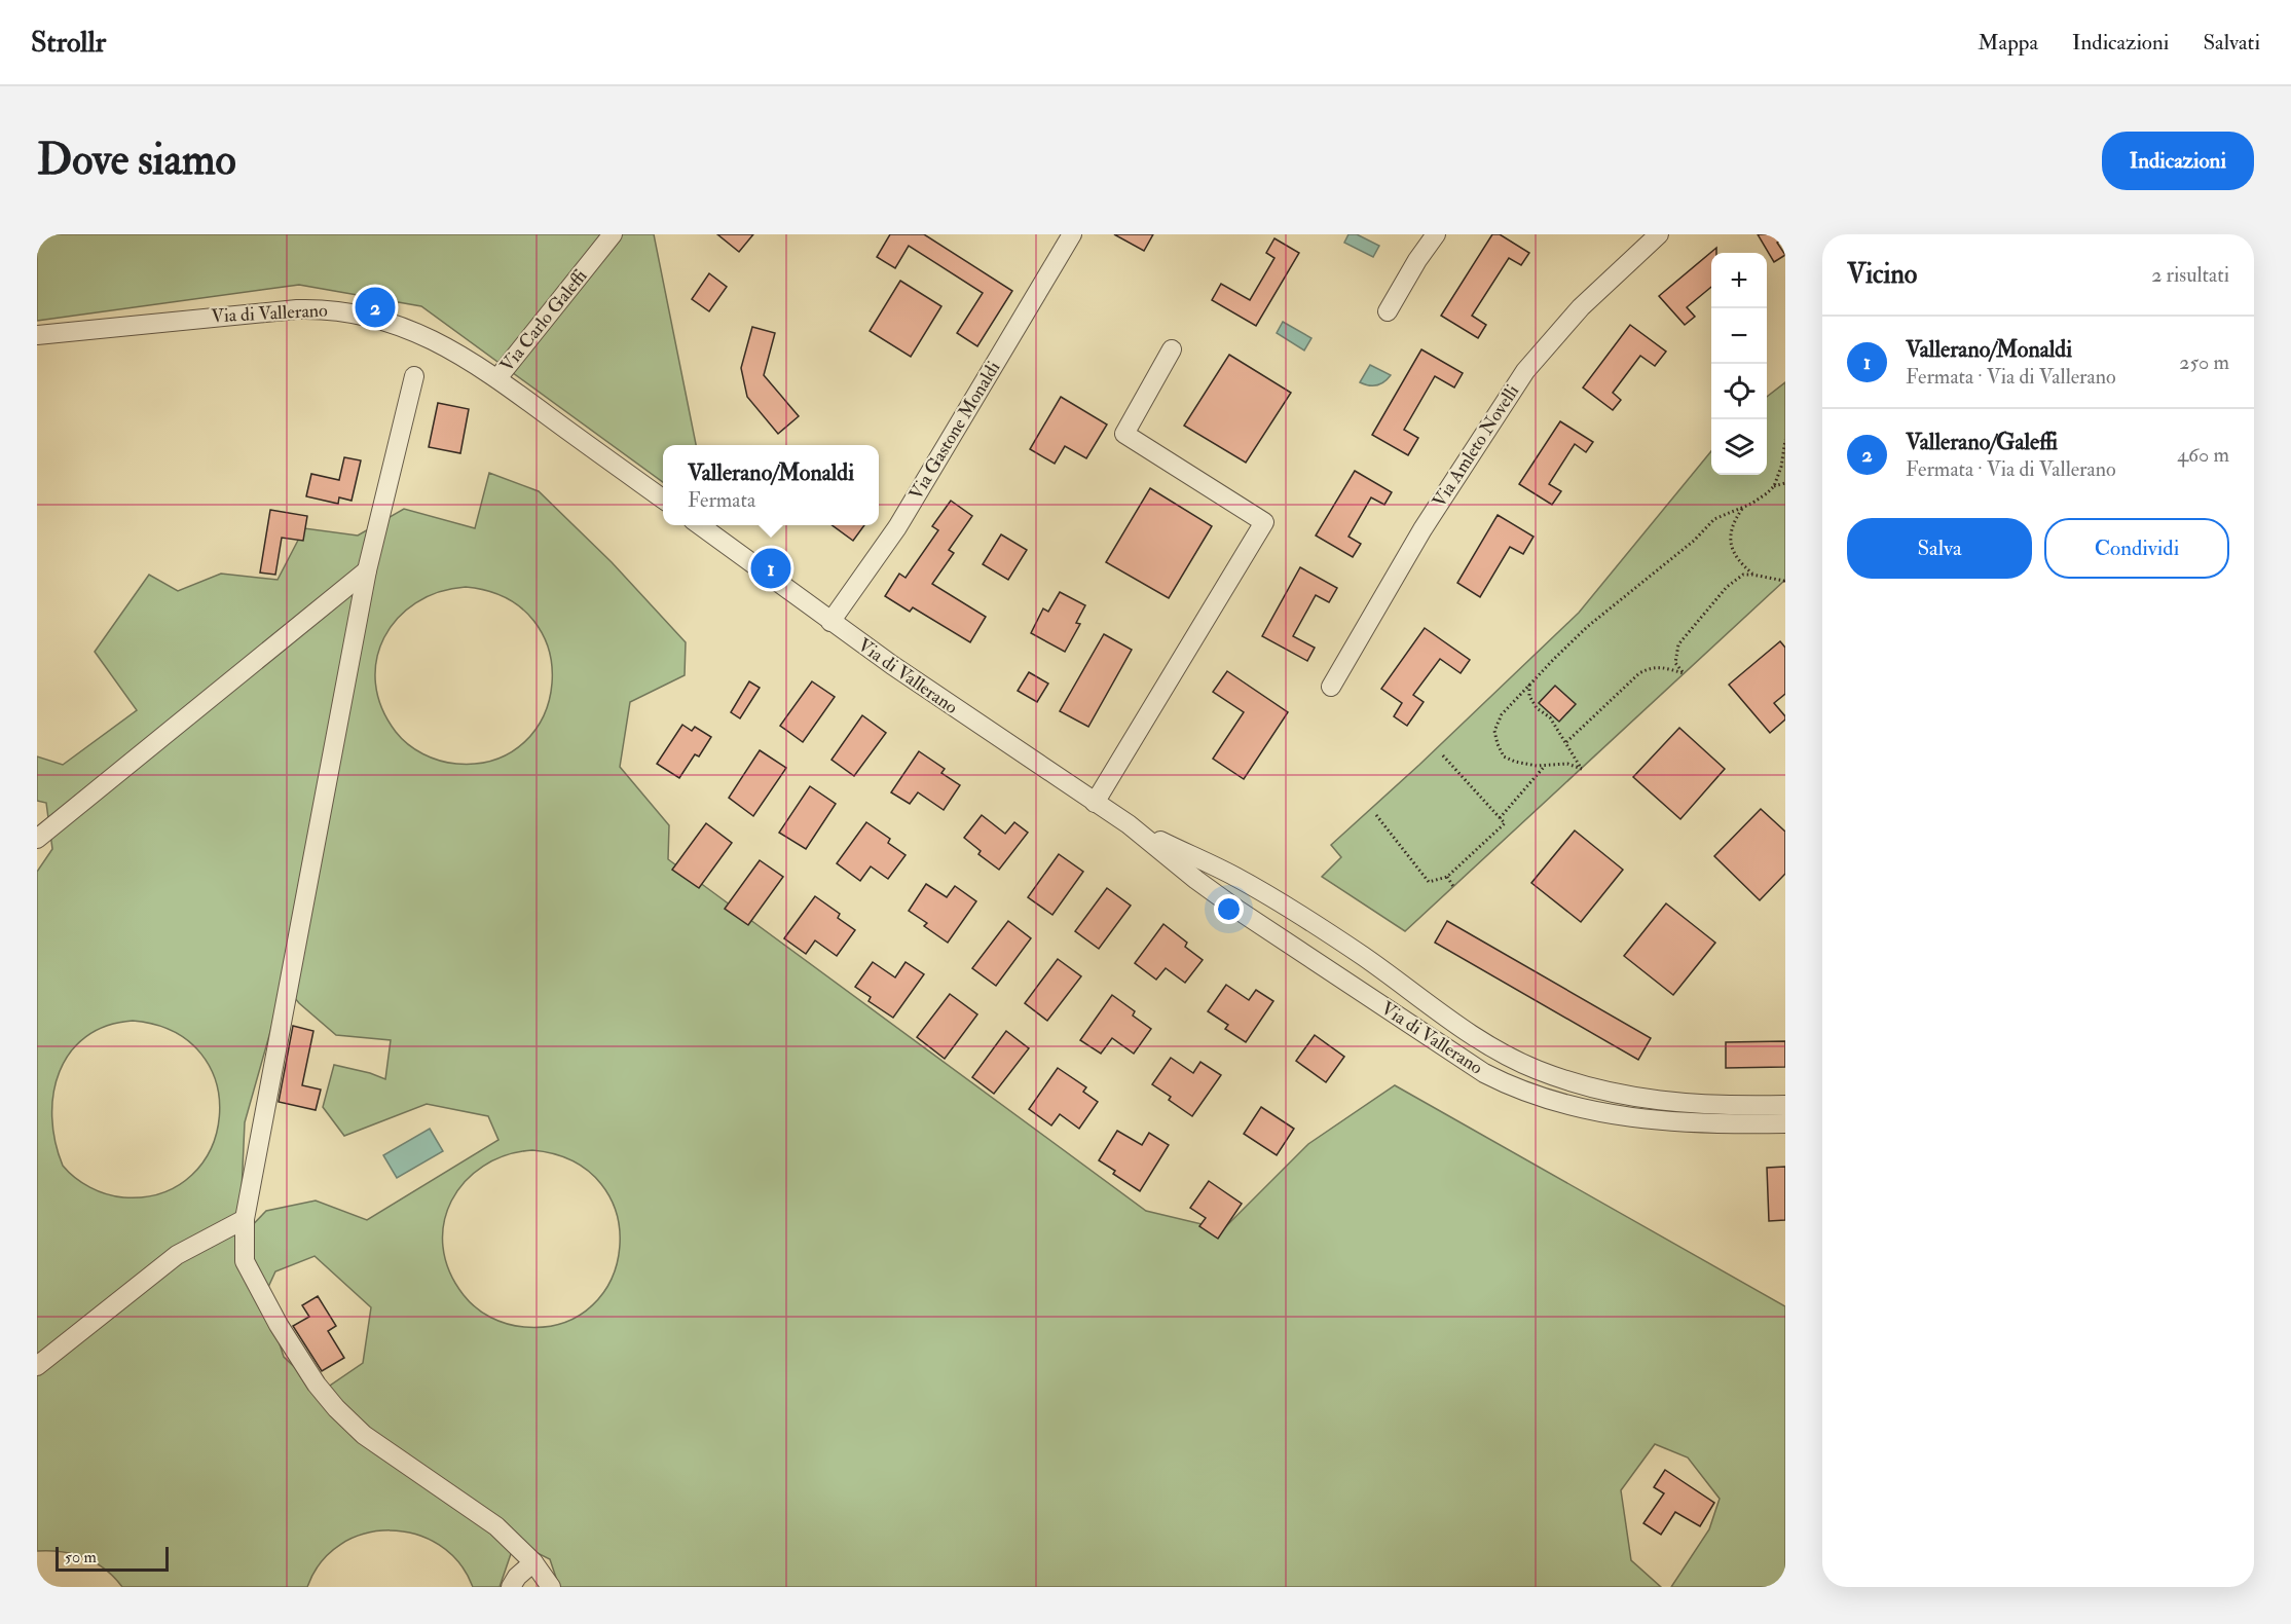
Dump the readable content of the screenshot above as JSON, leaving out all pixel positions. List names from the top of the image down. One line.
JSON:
{"streets":{"street":["Via di Vallerano","Via Carlo Galeffi","Via Gastone Monaldi","Via Amleto Novelli"]},"crossings":[["Via di Vallerano","Via Carlo Galeffi"],["Via di Vallerano","Via Gastone Monaldi"]],"scale_bar":"50 m","page":{"header":"Strollr","nav":["Mappa","Indicazioni","Salvati"],"buttons":["Indicazioni",["Salva","Condividi"]],"title":"Dove siamo","heading":["Vicino","2 risultati"],"map_buttons":["+","−"],"pins":["2","1"],"list":[{"mark":"1","name":"Vallerano/Monaldi","note":"Fermata · Via di Vallerano","value":"250 m"},{"mark":"2","name":"Vallerano/Galeffi","note":"Fermata · Via di Vallerano","value":"460 m"}],"popup":["Vallerano/Monaldi","Fermata"],"scale":"50 m"}}
